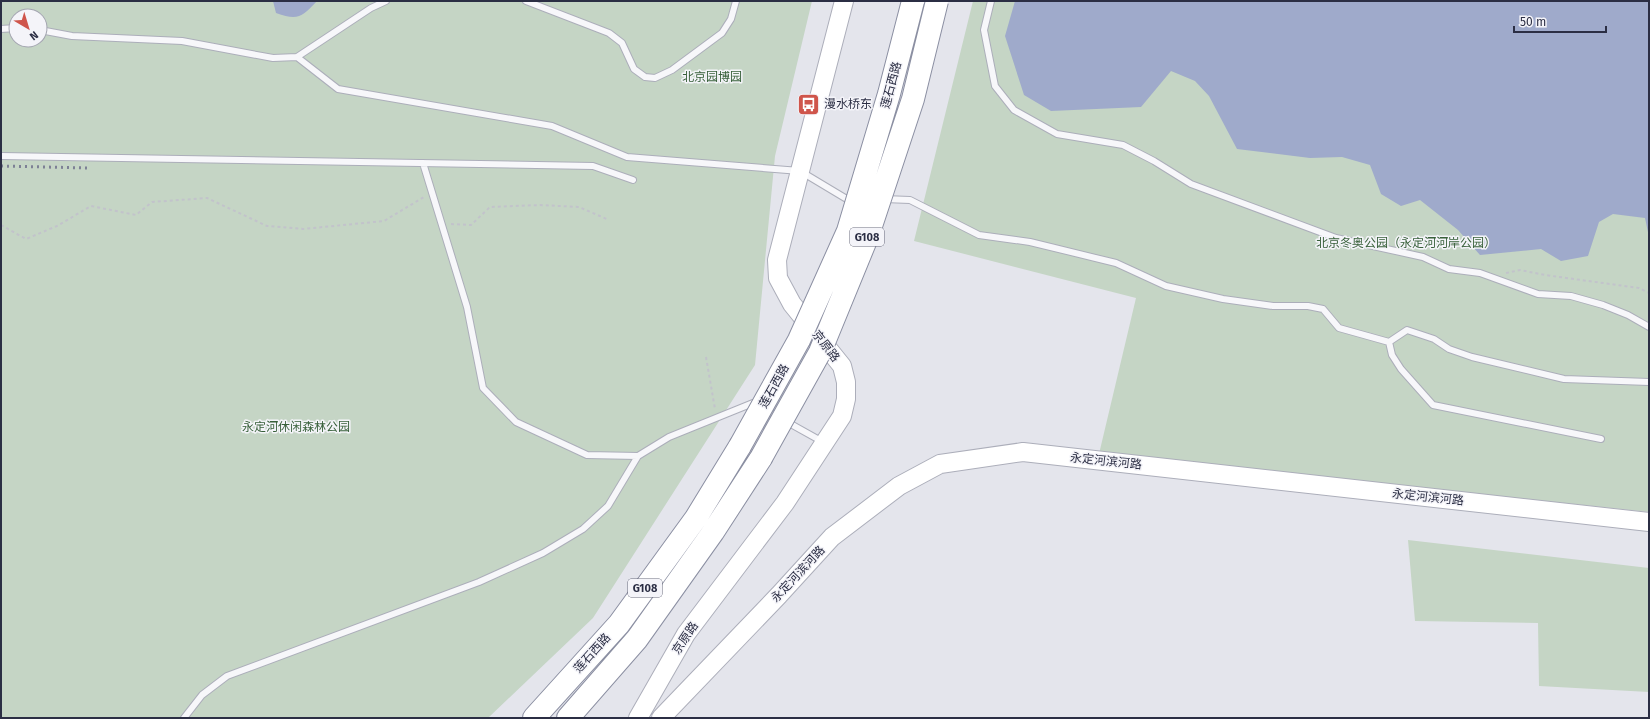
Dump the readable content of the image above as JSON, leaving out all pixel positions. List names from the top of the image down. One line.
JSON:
{"streets":{"highway":["莲石西路","G108"],"street":["京原路","永定河滨河路"]},"parks":["北京园博园","北京冬奥公园（永定河河岸公园）","永定河休闲森林公园"],"places":{"bus stop":["漫水桥东"]},"scale_bar":"50 m","north":"bottom right"}
